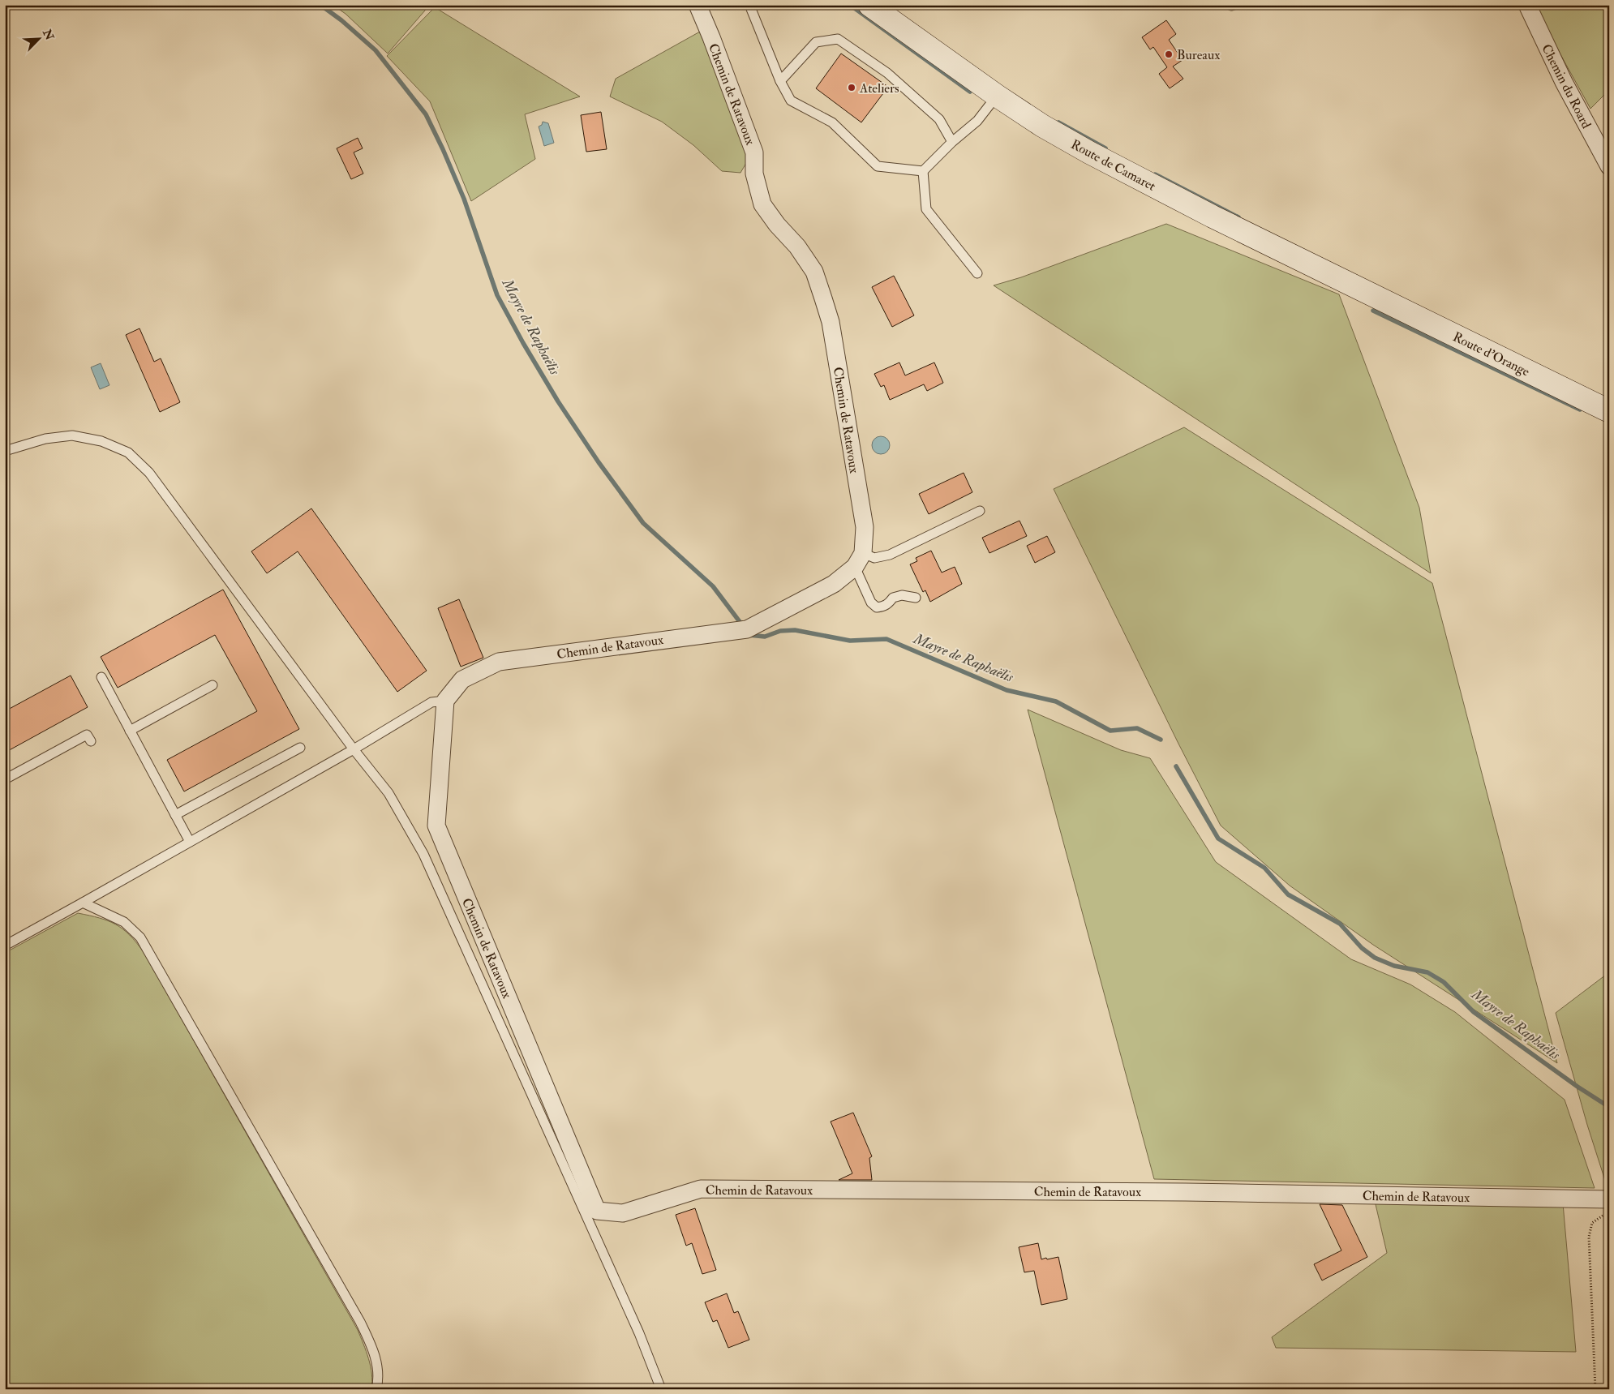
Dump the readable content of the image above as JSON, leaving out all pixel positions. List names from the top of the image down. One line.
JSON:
{"streets":{"main road":["Route de Camaret","Route d'Orange"],"street":["Chemin du Roard","Chemin de Ratavoux"]},"crossings":[["Route de Camaret","Route d'Orange"]],"water":["Mayre de Raphaëlis"],"places":["Bureaux","Ateliers"],"north":"top right"}
